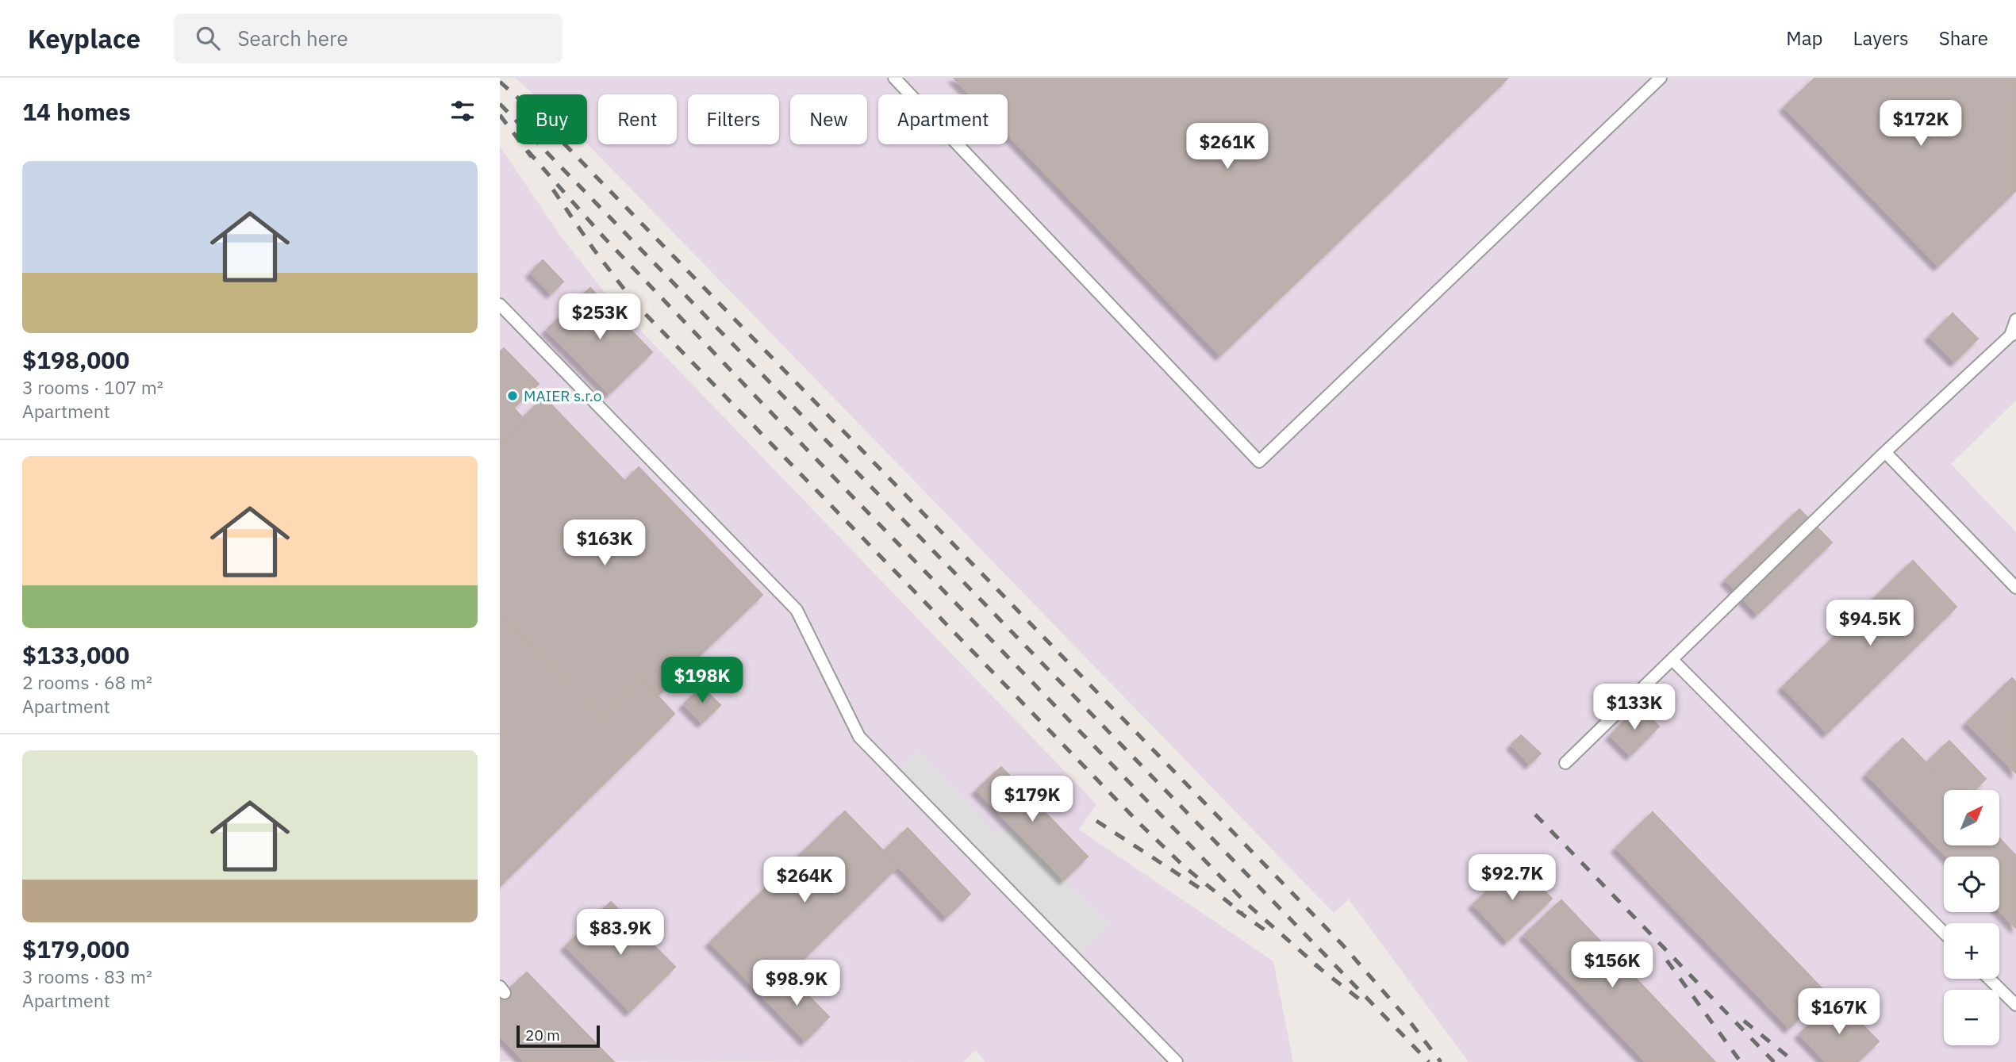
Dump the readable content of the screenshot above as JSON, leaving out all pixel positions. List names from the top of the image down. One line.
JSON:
{"places":["MAIER s.r.o"],"scale_bar":"20 m","north":"top right","page":{"header":"Keyplace","search":"Search here","nav":["Map","Layers","Share"],"heading":"14 homes","chip":["Buy","Rent","Filters","New","Apartment"],"price":["$172K","$261K","$253K","$163K","$94.5K","$198K","$133K","$179K","$92.7K","$264K","$83.9K","$156K","$98.9K","$167K"],"list":[{"name":"$198,000","note":"3 rooms · 107 m² · Apartment"},{"name":"$133,000","note":"2 rooms · 68 m² · Apartment"},{"name":"$179,000","note":"3 rooms · 83 m² · Apartment"}],"map_buttons":["+","−"],"scale":"20 m"}}
